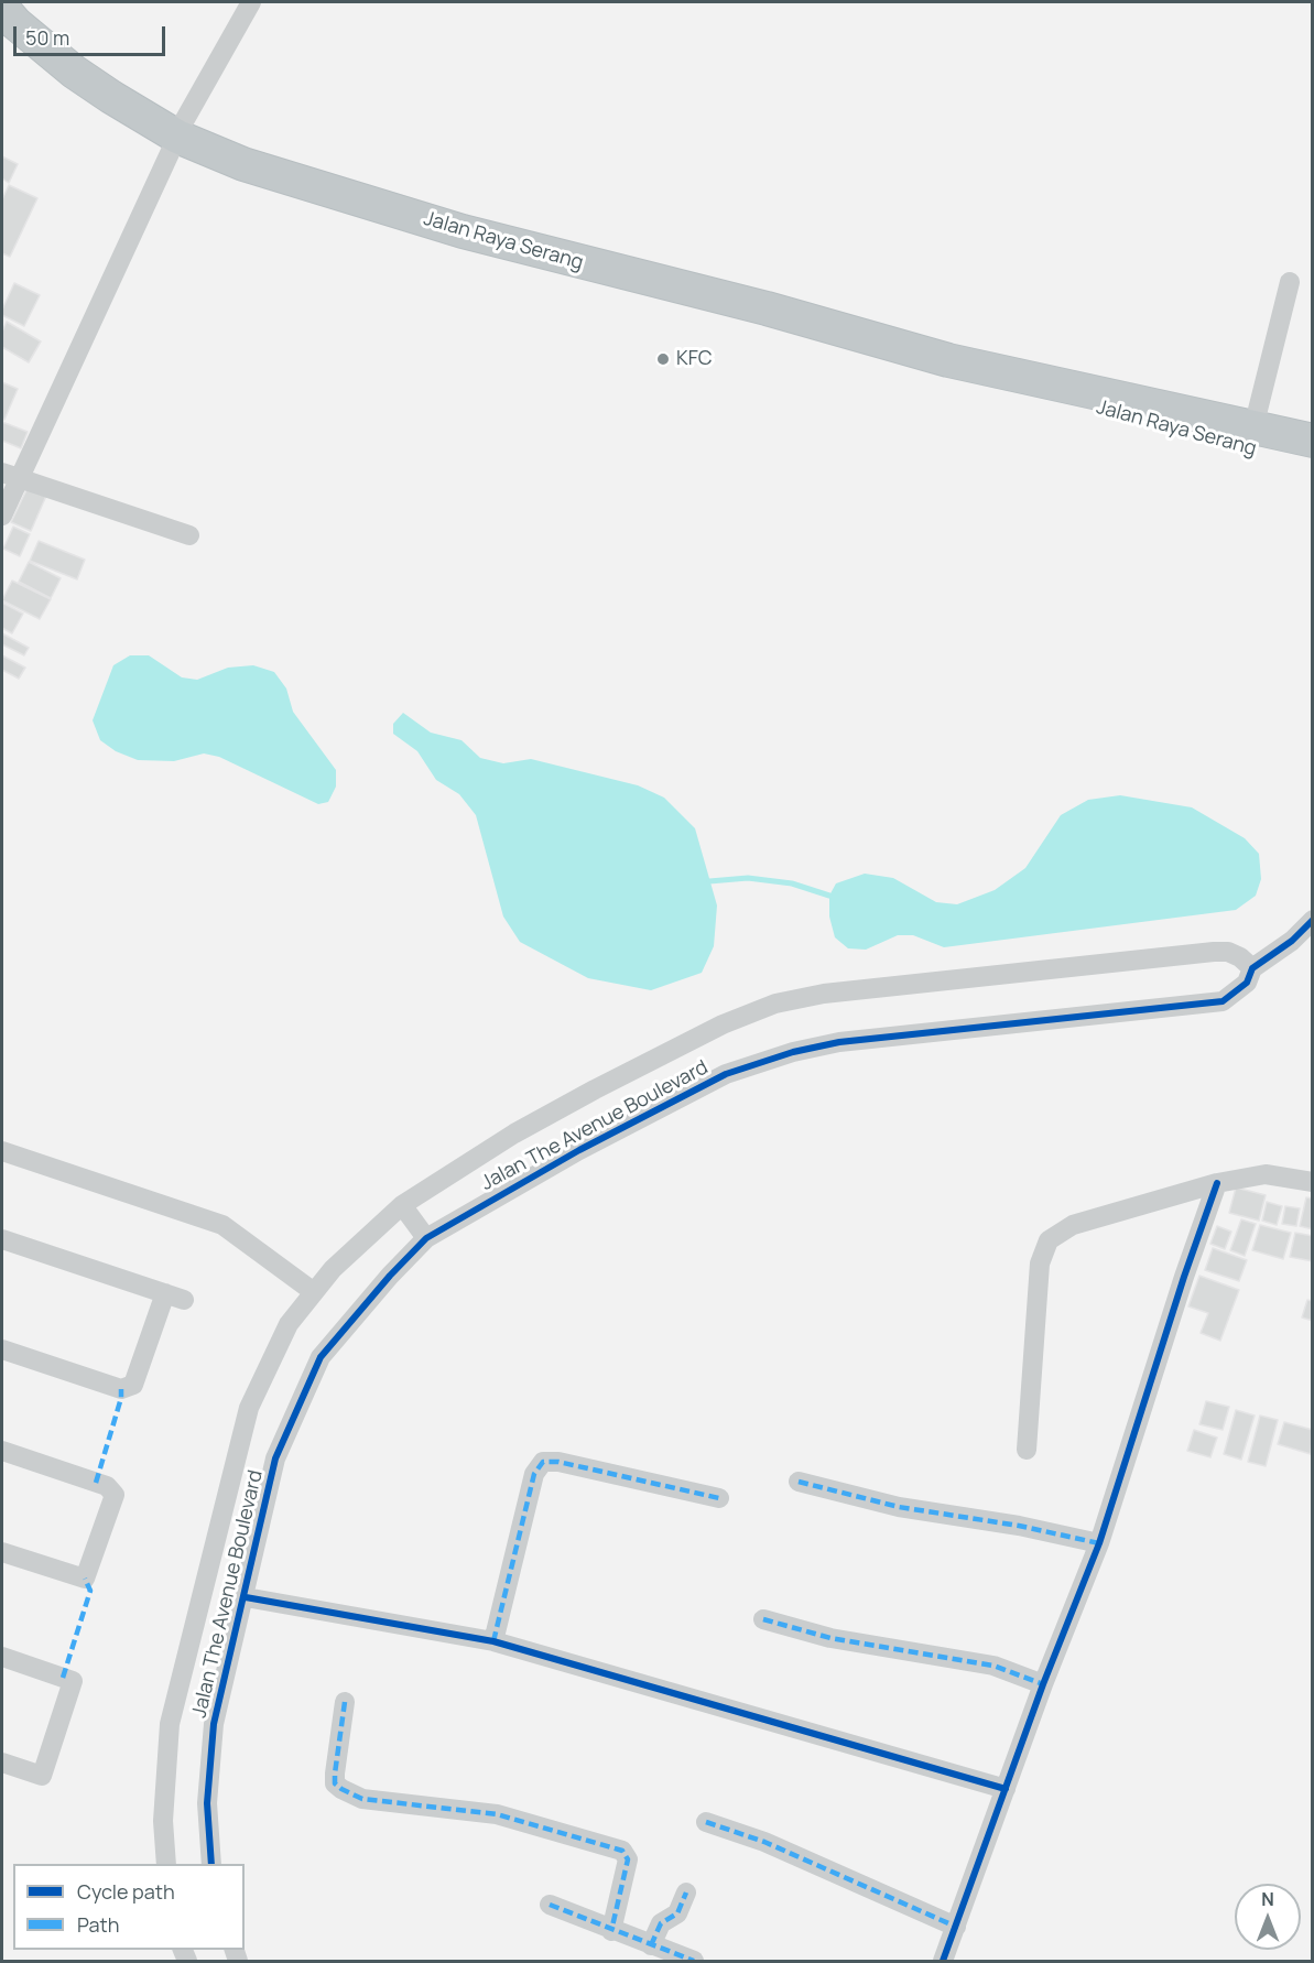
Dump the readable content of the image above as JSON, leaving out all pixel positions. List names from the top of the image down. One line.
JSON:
{"streets":{"highway":["Jalan Raya Serang"],"street":["Jalan The Avenue Boulevard"]},"places":["KFC"],"legend":["Cycle path","Path"],"scale_bar":"50 m","north":"top"}
